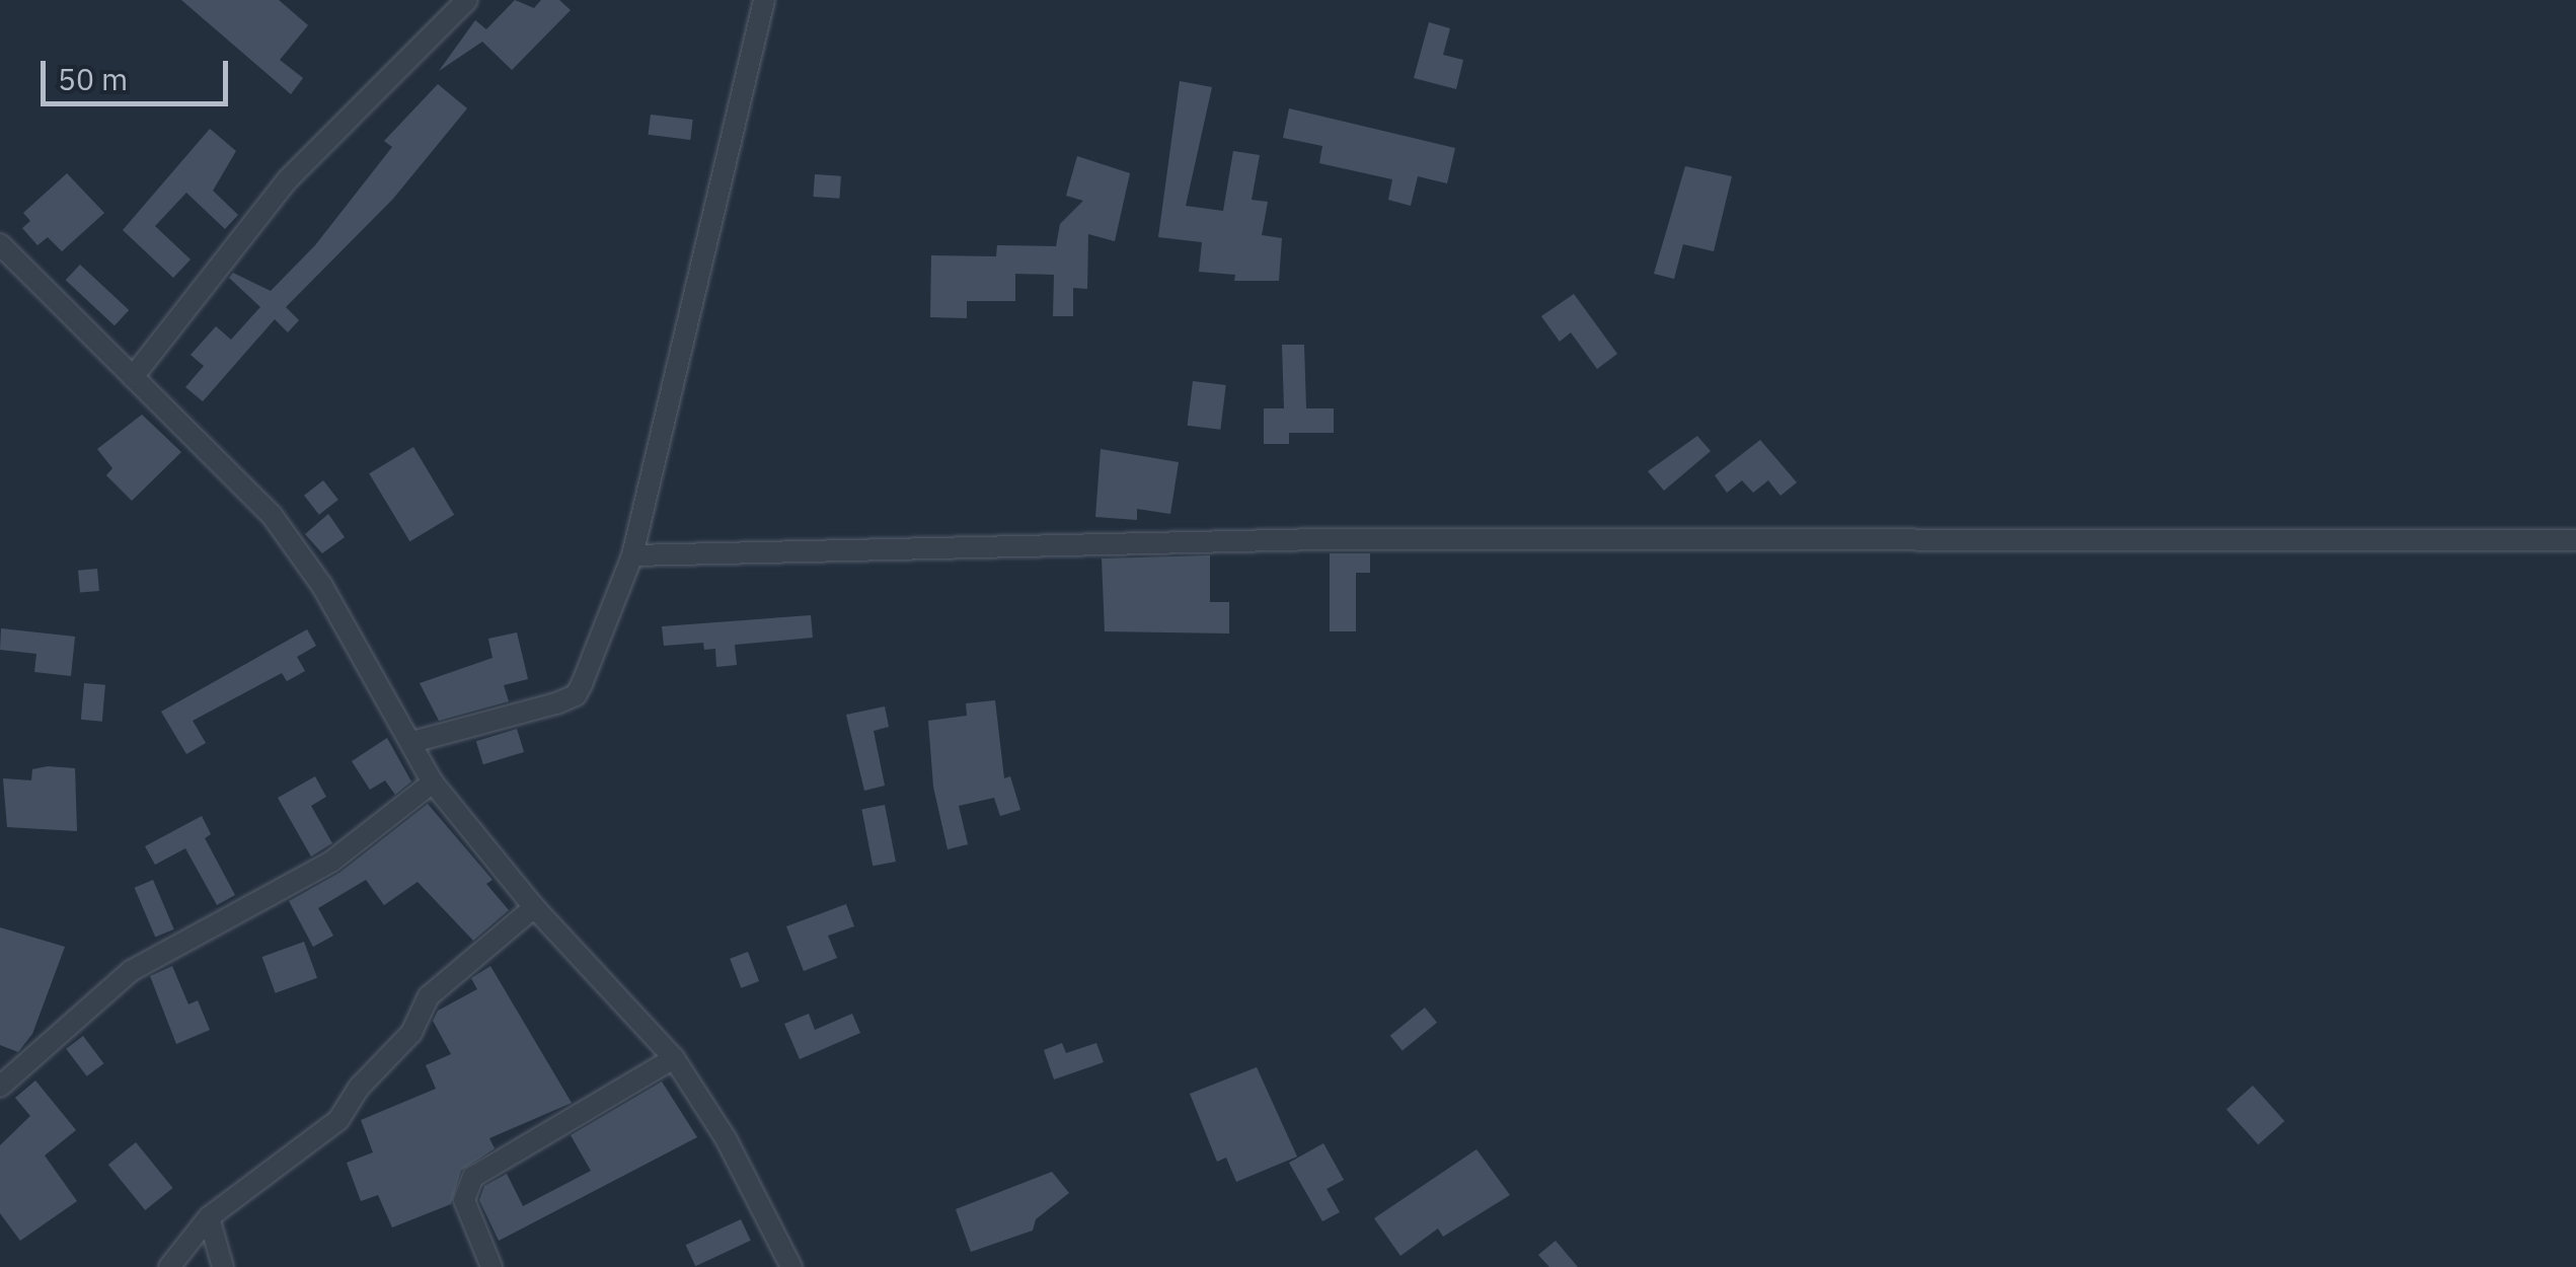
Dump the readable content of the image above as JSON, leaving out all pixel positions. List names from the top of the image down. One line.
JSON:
{"scale_bar":"50 m"}
